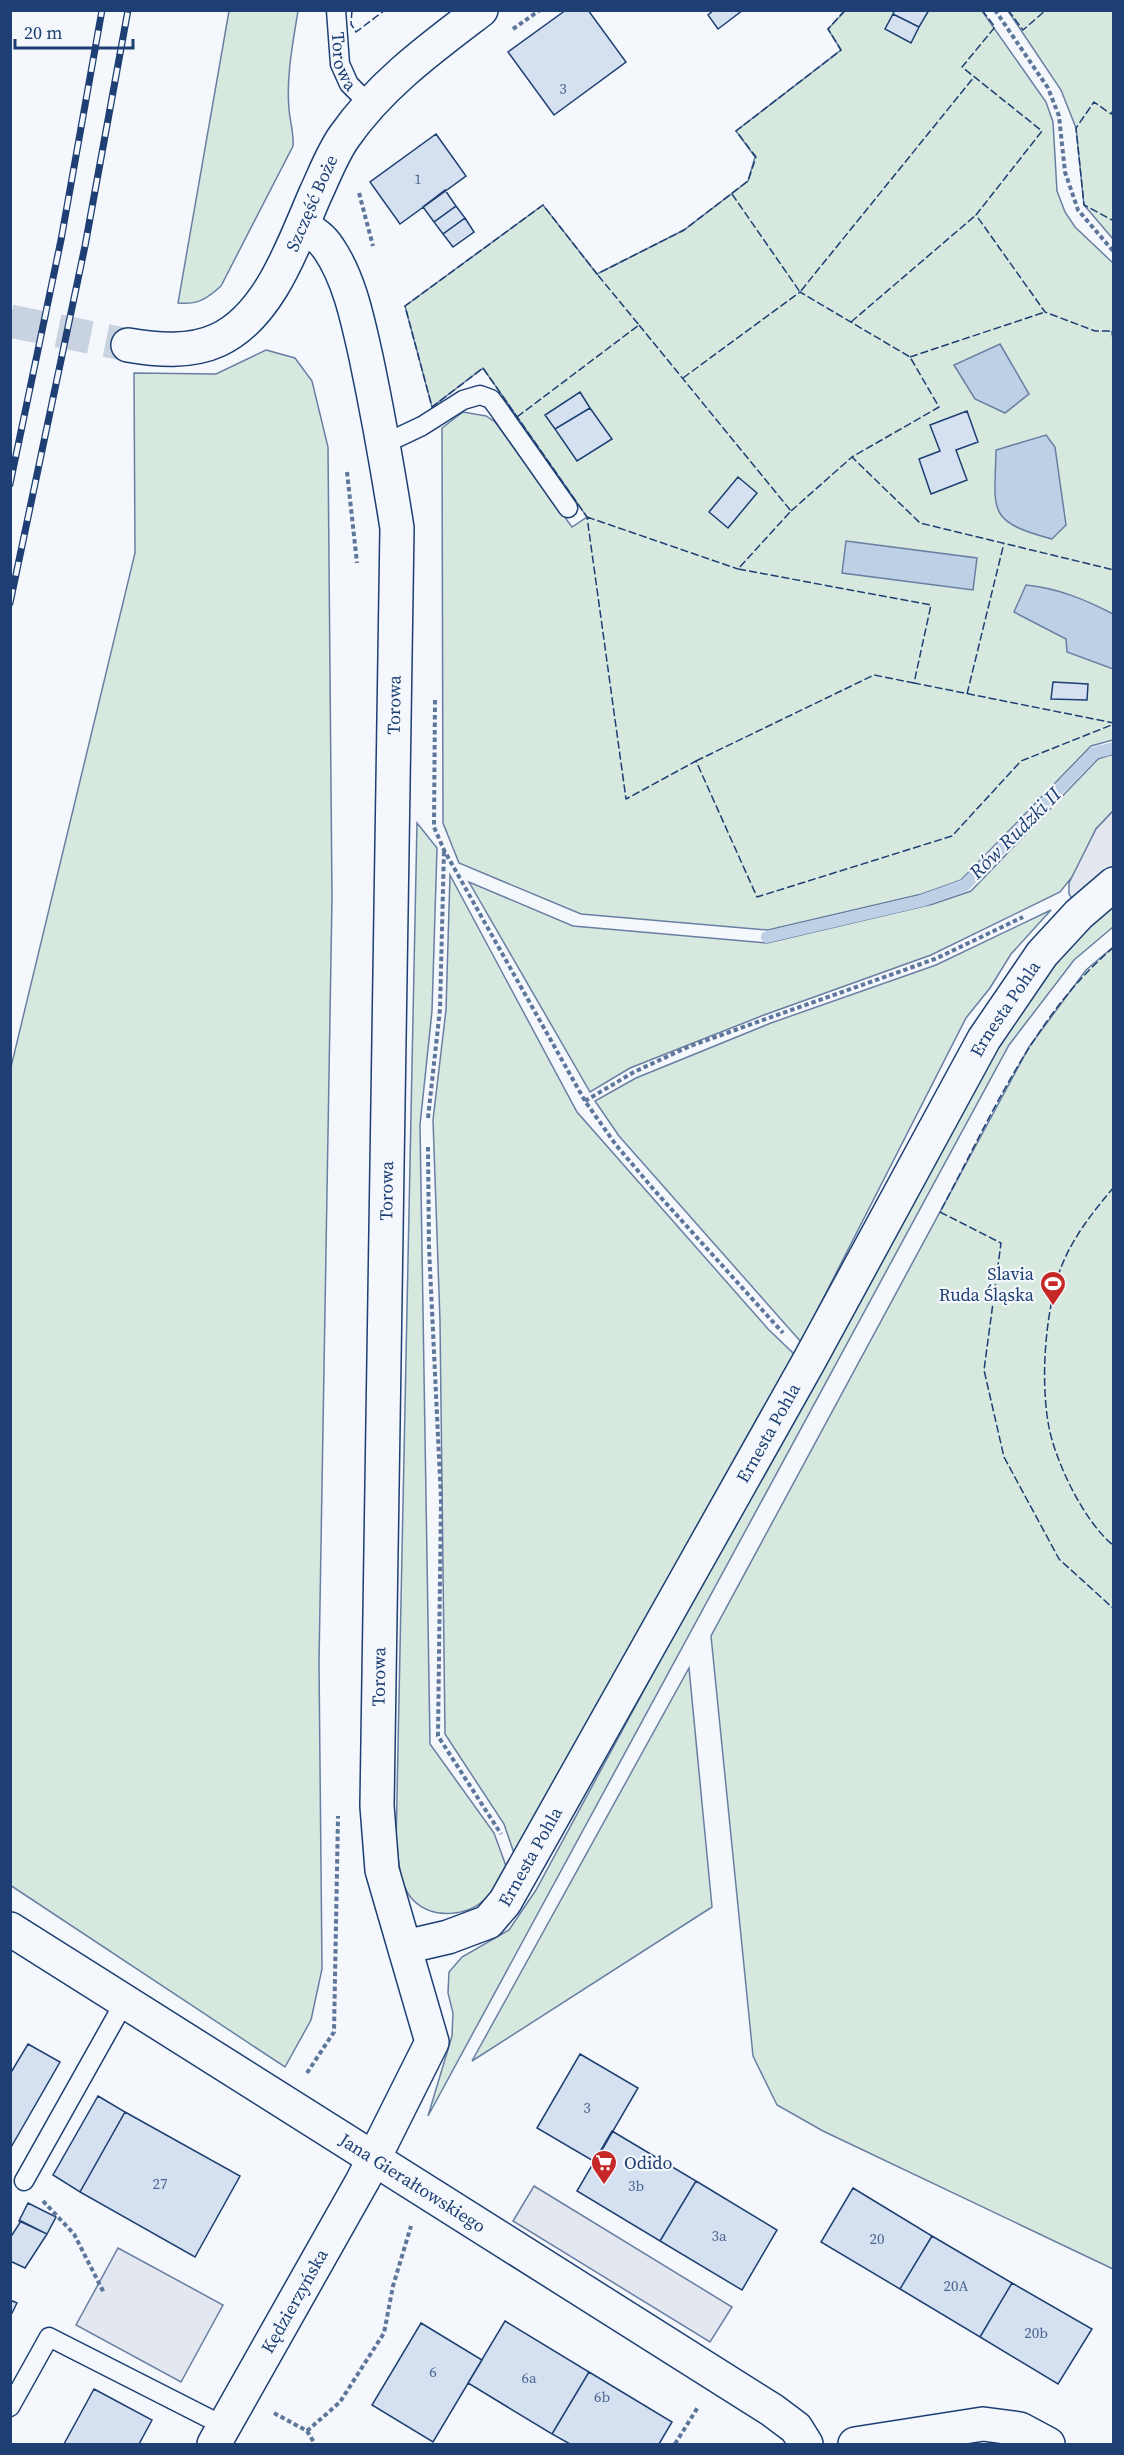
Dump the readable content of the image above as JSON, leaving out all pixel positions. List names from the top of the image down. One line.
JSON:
{"streets":{"street":["Torowa","Szczęść Boże","Ernesta Pohla","Jana Gierałtowskiego","Kędzierzyńska"]},"crossings":[["Torowa","Szczęść Boże"],["Torowa","Ernesta Pohla"],["Torowa","Jana Gierałtowskiego"],["Torowa","Kędzierzyńska"],["Jana Gierałtowskiego","Kędzierzyńska"]],"water":["Rów Rudzki II"],"places":{"sports":["Slavia Ruda Śląska"],"supermarket":["Odido"]},"house_numbers":["3","1","3","27","3b","3a","20","20A","20b","6","6a","6b"],"scale_bar":"20 m"}
